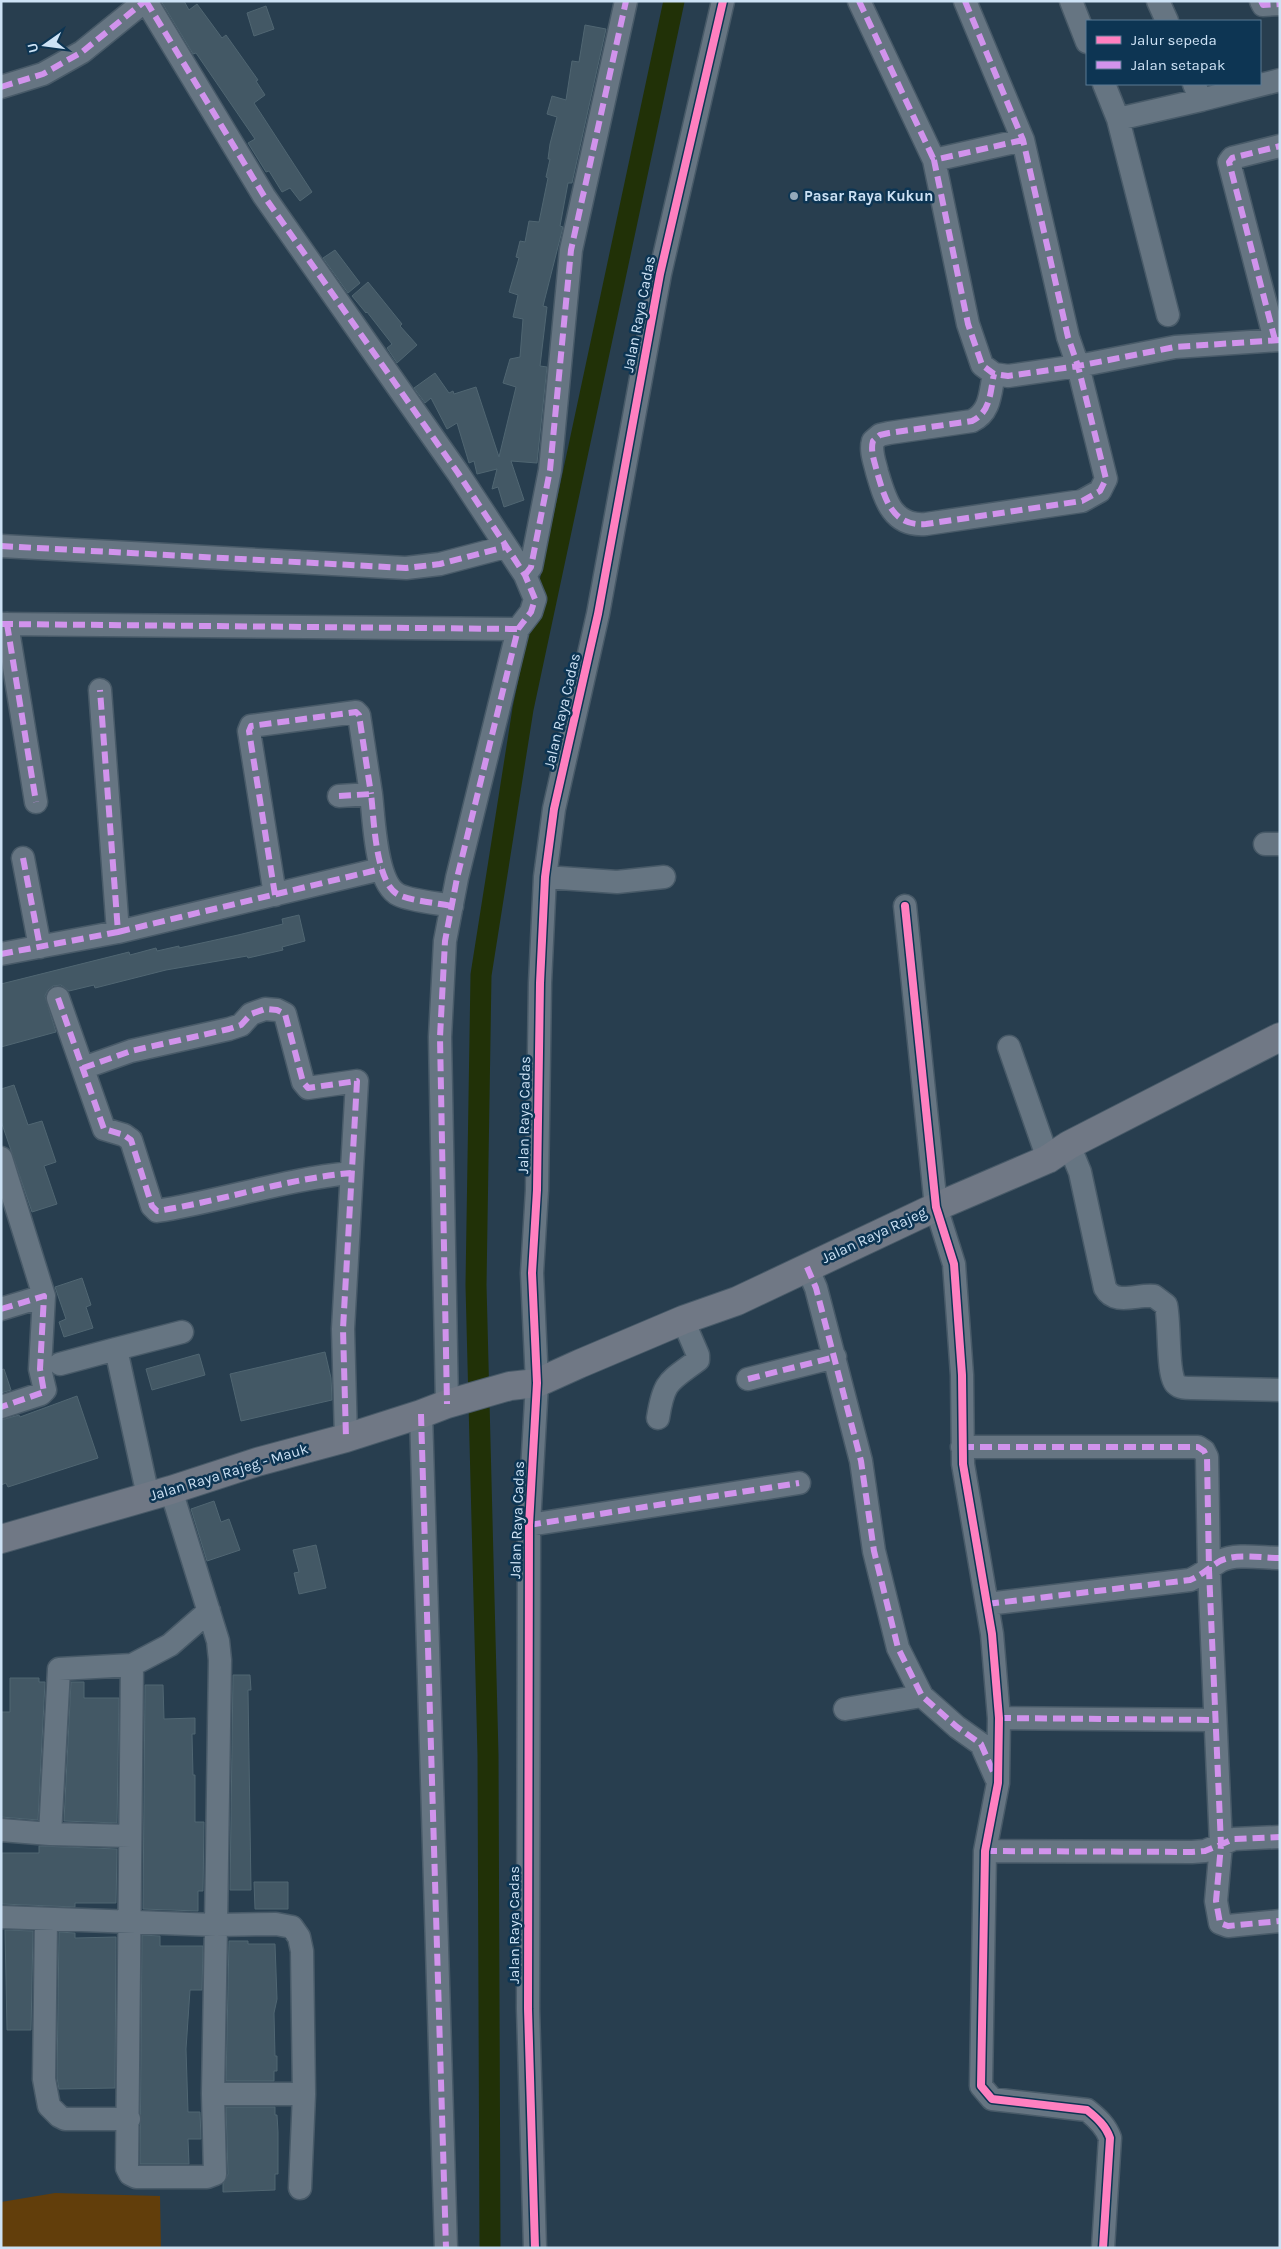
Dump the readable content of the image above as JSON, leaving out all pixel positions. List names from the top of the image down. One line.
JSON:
{"streets":{"main road":["Jalan Raya Rajeg","Jalan Raya Rajeg - Mauk"],"street":["Jalan Raya Cadas"]},"crossings":[["Jalan Raya Cadas","Jalan Raya Rajeg"],["Jalan Raya Rajeg","Jalan Raya Rajeg - Mauk"]],"places":["Pasar Raya Kukun"],"legend":["Jalur sepeda","Jalan setapak"],"north":"left"}
